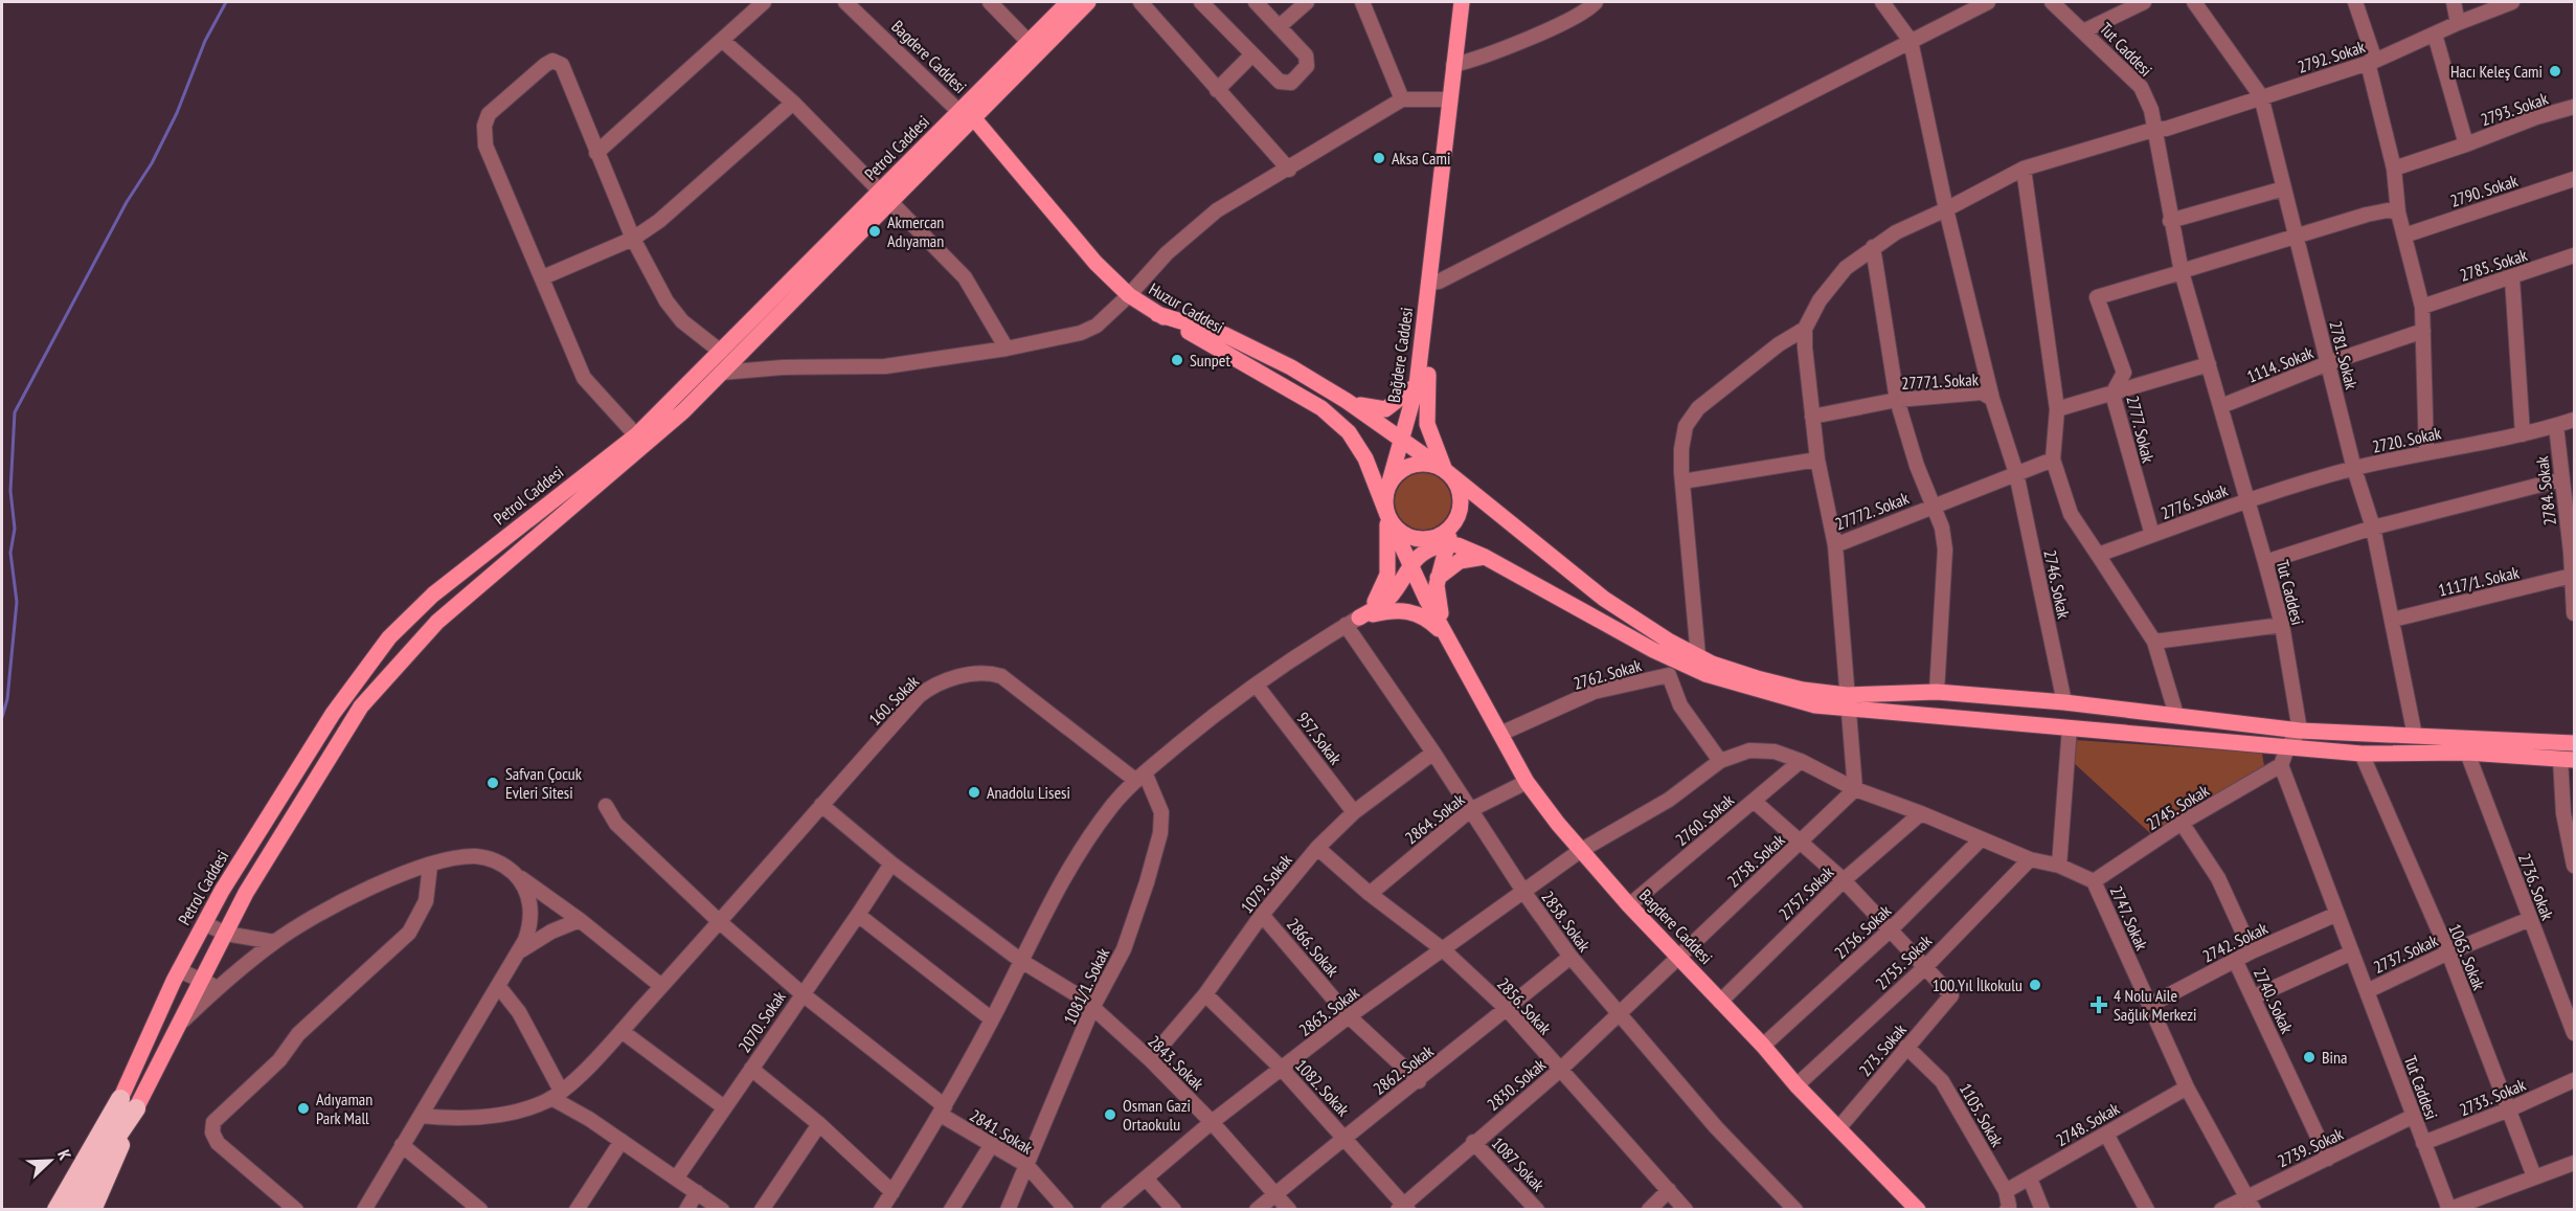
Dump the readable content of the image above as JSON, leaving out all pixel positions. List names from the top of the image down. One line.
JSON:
{"streets":{"main road":["Bagdere Caddesi","Petrol Caddesi","Huzur Caddesi","Bağdere Caddesi"],"street":["Tut Caddesi","2792. Sokak","2793. Sokak","2790. Sokak","2785. Sokak","2781. Sokak","1114. Sokak","27771. Sokak","2777. Sokak","2720. Sokak","2784. Sokak","2776. Sokak","27772. Sokak","1117/1. Sokak","2746. Sokak","2762. Sokak","160. Sokak","957. Sokak","2745. Sokak","2864. Sokak","2760. Sokak","2758. Sokak","1079. Sokak","2736. Sokak","2757. Sokak","2747. Sokak","2858. Sokak","2756. Sokak","2742. Sokak","2866. Sokak","2737. Sokak","1065. Sokak","2755. Sokak","1081/1. Sokak","2740. Sokak","2856. Sokak","2863. Sokak","2070. Sokak","273. Sokak","2843. Sokak","2862. Sokak","2830. Sokak","1082. Sokak","2733. Sokak","1105. Sokak","2748. Sokak","2841. Sokak","2739. Sokak","1087 Sokak"]},"crossings":[["Tut Caddesi","2792. Sokak"],["Tut Caddesi","1114. Sokak"],["Tut Caddesi","2777. Sokak"],["Tut Caddesi","2720. Sokak"],["Tut Caddesi","2776. Sokak"],["Tut Caddesi","2745. Sokak"],["Tut Caddesi","2742. Sokak"],["Tut Caddesi","2737. Sokak"],["Tut Caddesi","2733. Sokak"],["Tut Caddesi","2739. Sokak"],["Bagdere Caddesi","Petrol Caddesi"],["Bagdere Caddesi","Huzur Caddesi"],["Bagdere Caddesi","2762. Sokak"],["Bagdere Caddesi","2864. Sokak"],["Bagdere Caddesi","2760. Sokak"],["Bagdere Caddesi","2758. Sokak"],["Bagdere Caddesi","2757. Sokak"],["Bagdere Caddesi","2756. Sokak"],["Bagdere Caddesi","2755. Sokak"],["Bagdere Caddesi","2863. Sokak"],["Bagdere Caddesi","273. Sokak"],["Bagdere Caddesi","2830. Sokak"],["2792. Sokak","2793. Sokak"],["2792. Sokak","2781. Sokak"],["2792. Sokak","27772. Sokak"],["Petrol Caddesi","Huzur Caddesi"],["Huzur Caddesi","Bağdere Caddesi"],["2781. Sokak","1114. Sokak"],["2781. Sokak","2720. Sokak"],["2781. Sokak","1117/1. Sokak"],["27771. Sokak","27772. Sokak"],["27771. Sokak","2746. Sokak"],["2777. Sokak","2776. Sokak"],["2720. Sokak","2784. Sokak"],["2720. Sokak","2776. Sokak"],["2784. Sokak","1117/1. Sokak"],["27772. Sokak","2746. Sokak"],["2762. Sokak","2760. Sokak"],["160. Sokak","1081/1. Sokak"],["160. Sokak","2843. Sokak"],["160. Sokak","2841. Sokak"],["957. Sokak","1079. Sokak"],["2745. Sokak","2747. Sokak"],["2864. Sokak","2858. Sokak"],["2864. Sokak","2856. Sokak"],["2760. Sokak","2747. Sokak"],["2760. Sokak","2863. Sokak"],["2758. Sokak","2747. Sokak"],["2758. Sokak","2830. Sokak"],["1079. Sokak","2858. Sokak"],["1079. Sokak","2866. Sokak"],["1079. Sokak","2856. Sokak"],["1079. Sokak","2843. Sokak"],["1079. Sokak","1082. Sokak"],["2736. Sokak","2737. Sokak"],["2757. Sokak","2747. Sokak"],["2747. Sokak","2756. Sokak"],["2747. Sokak","2742. Sokak"],["2747. Sokak","2755. Sokak"],["2747. Sokak","2748. Sokak"],["2747. Sokak","2739. Sokak"],["2858. Sokak","2863. Sokak"],["2858. Sokak","2862. Sokak"],["2858. Sokak","2830. Sokak"],["2742. Sokak","2740. Sokak"],["2866. Sokak","2863. Sokak"],["2866. Sokak","2862. Sokak"],["2737. Sokak","1065. Sokak"],["1065. Sokak","2733. Sokak"],["2755. Sokak","273. Sokak"],["1081/1. Sokak","2843. Sokak"],["1081/1. Sokak","2841. Sokak"],["2740. Sokak","2739. Sokak"],["2856. Sokak","2863. Sokak"],["2856. Sokak","2862. Sokak"],["2856. Sokak","2830. Sokak"],["2863. Sokak","2843. Sokak"],["2863. Sokak","1082. Sokak"],["2070. Sokak","2843. Sokak"],["2070. Sokak","2841. Sokak"],["273. Sokak","1105. Sokak"],["2843. Sokak","2862. Sokak"],["2862. Sokak","1082. Sokak"],["2830. Sokak","1082. Sokak"],["2830. Sokak","1087 Sokak"],["1105. Sokak","2748. Sokak"]],"places":{"other":["Hacı Keleş Cami","Aksa Cami","Akmercan Adıyaman","Sunpet","Safvan Çocuk Evleri Sitesi","Anadolu Lisesi","100.Yıl İlkokulu","Bina","Adıyaman Park Mall","Osman Gazi Ortaokulu"],"health":["4 Nolu Aile Sağlık Merkezi"]},"north":"top right"}
